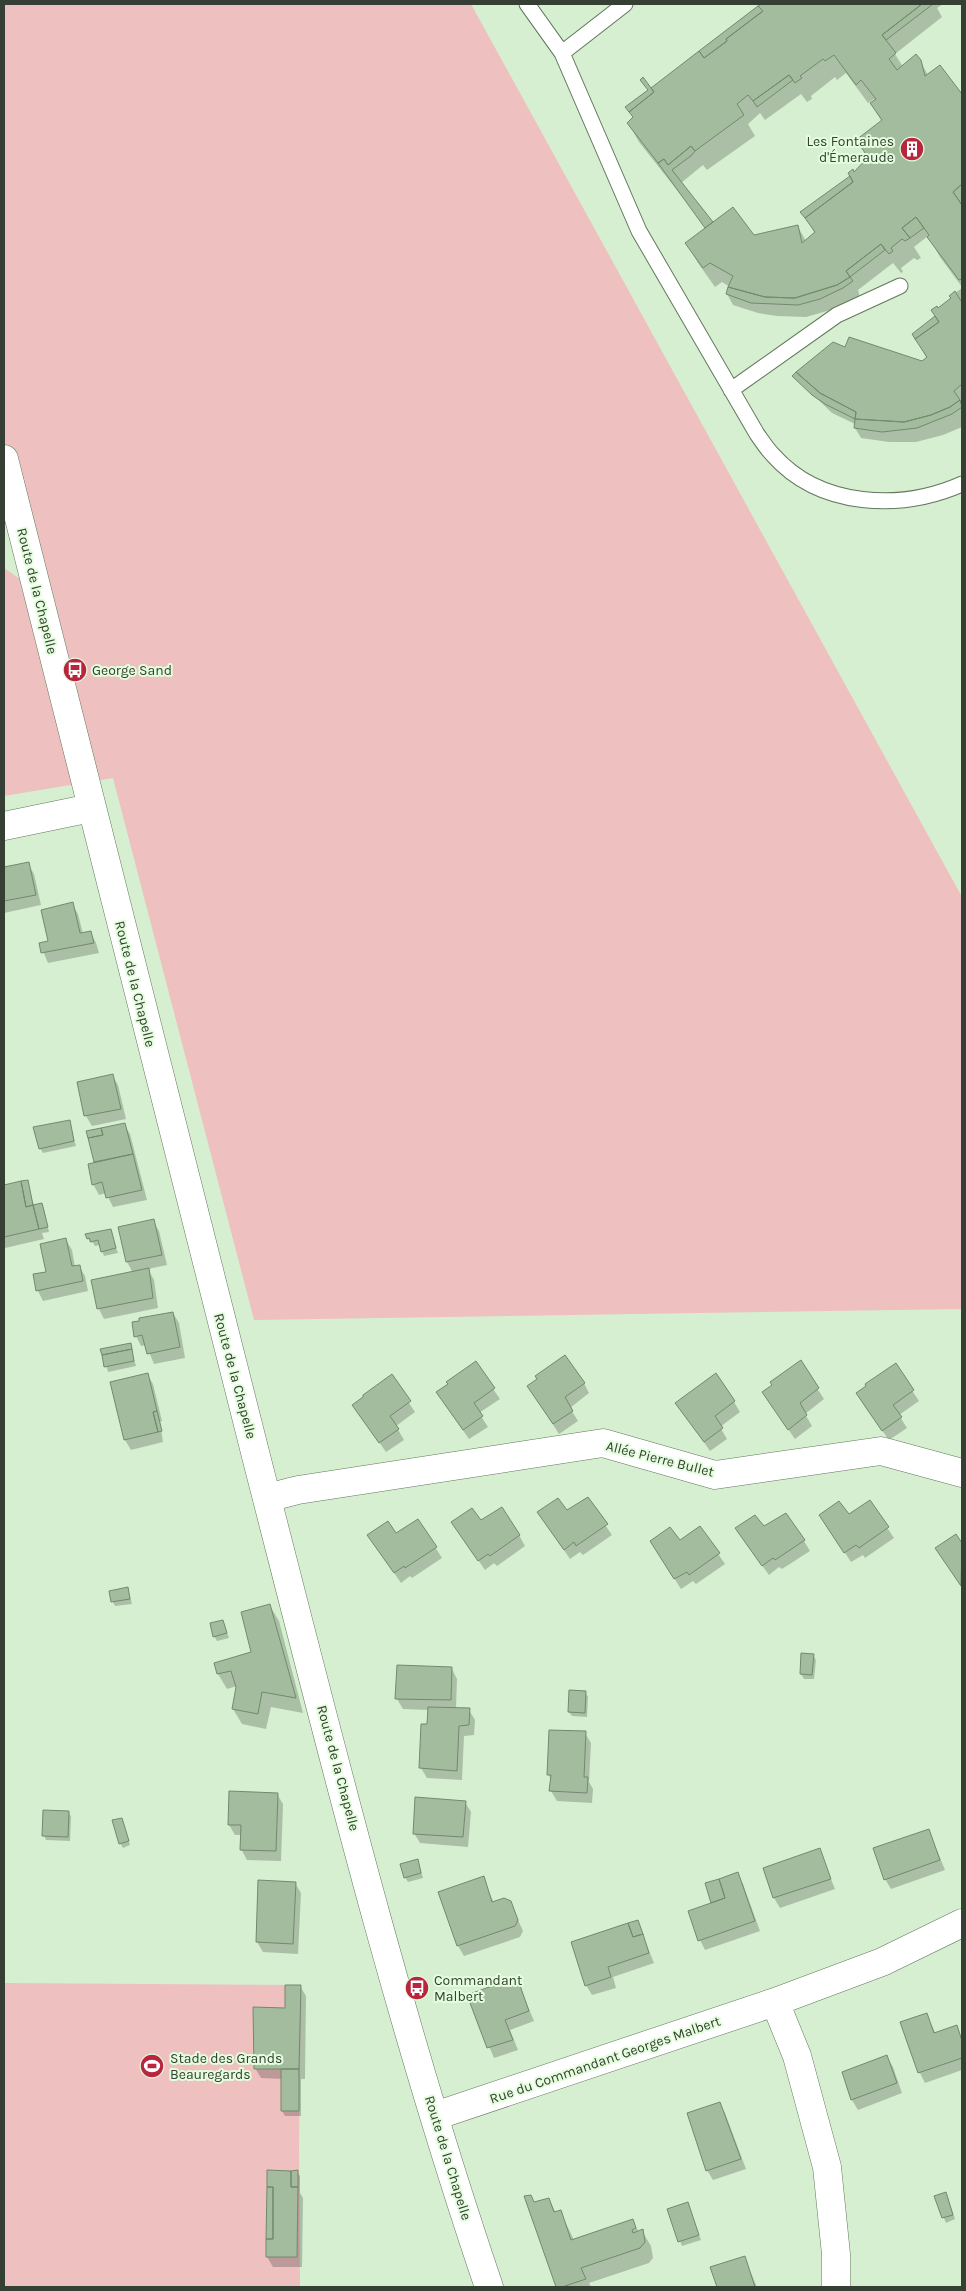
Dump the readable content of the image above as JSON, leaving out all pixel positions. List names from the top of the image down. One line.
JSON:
{"streets":{"main road":["Route de la Chapelle","Allée Pierre Bullet","Rue du Commandant Georges Malbert"]},"crossings":[["Route de la Chapelle","Allée Pierre Bullet"],["Route de la Chapelle","Rue du Commandant Georges Malbert"]],"places":{"building":["Les Fontaines d'Émeraude"],"bus stop":["George Sand","Commandant Malbert"],"sports":["Stade des Grands Beauregards"]}}
